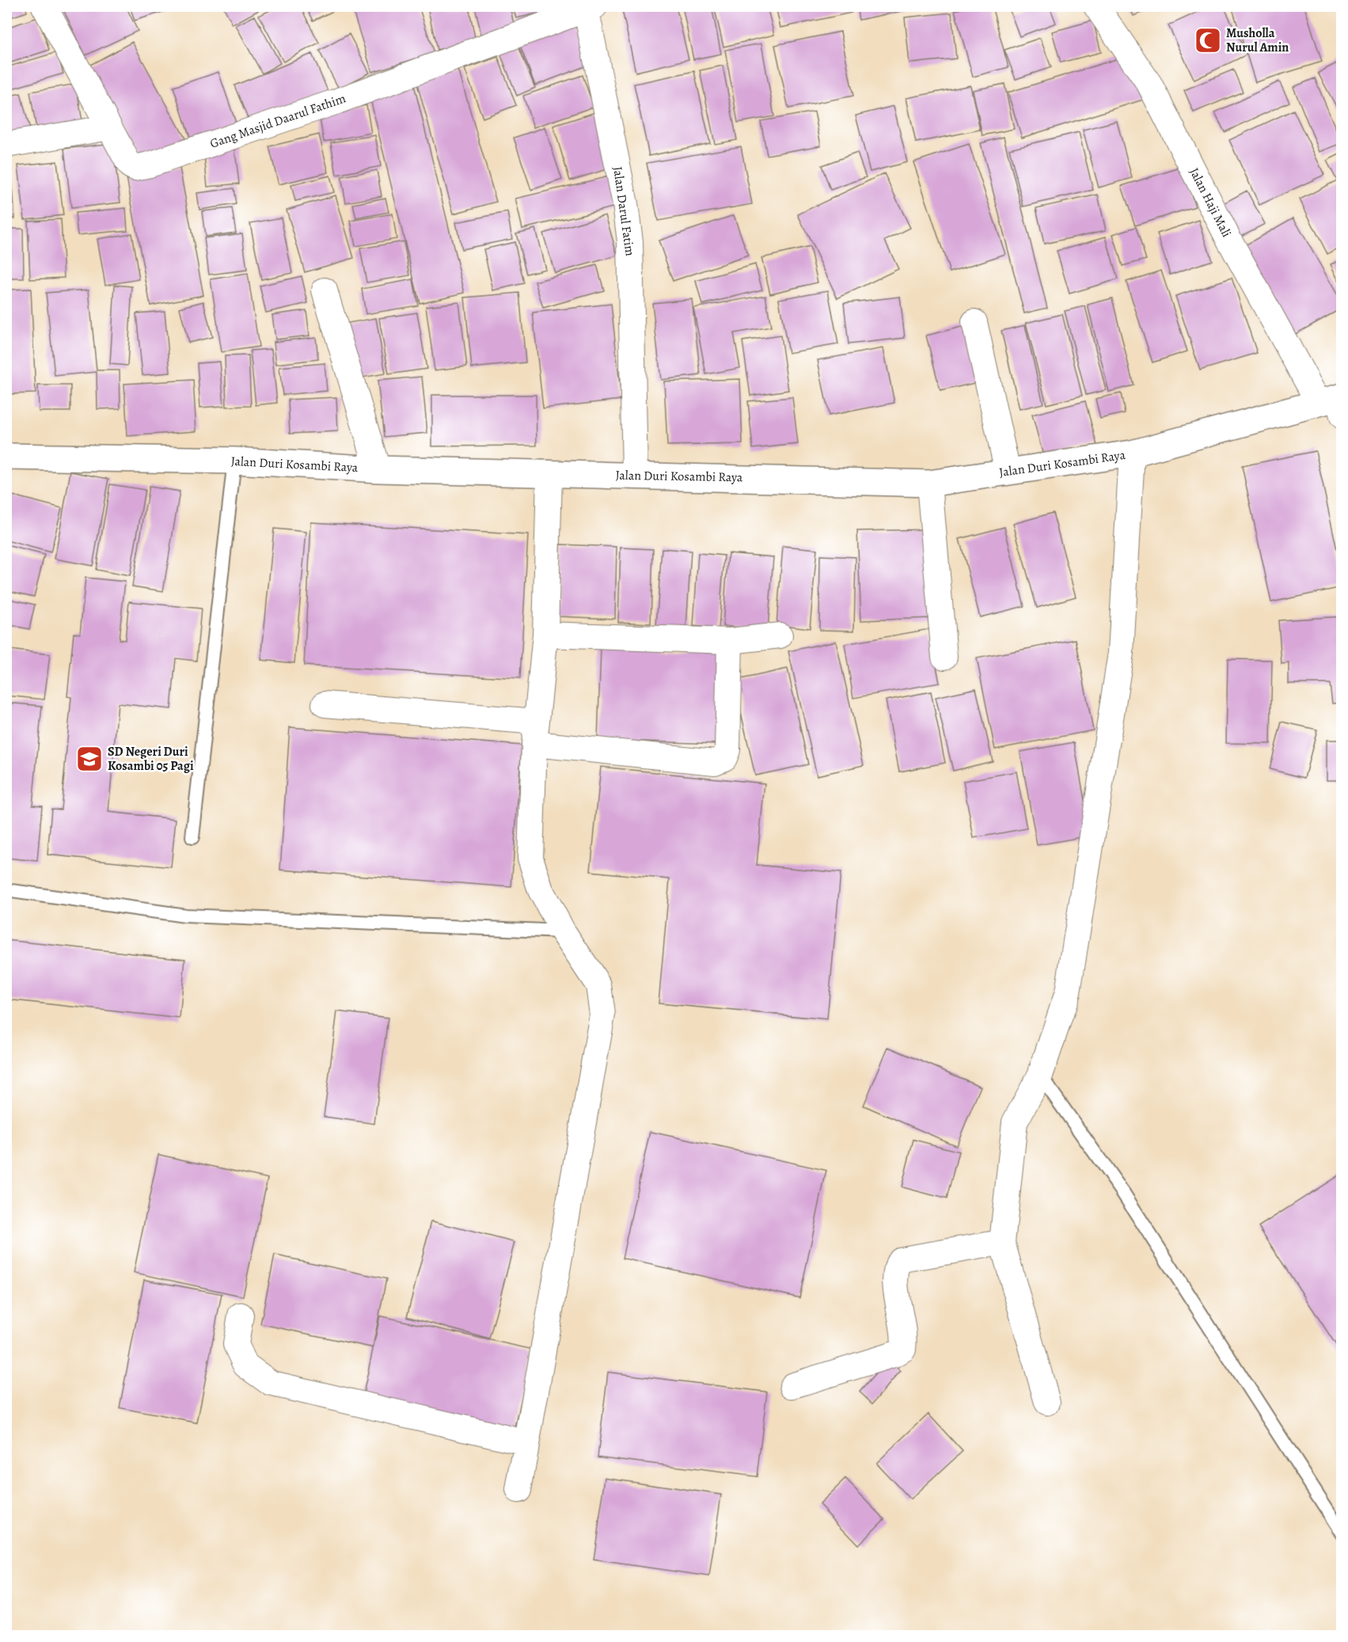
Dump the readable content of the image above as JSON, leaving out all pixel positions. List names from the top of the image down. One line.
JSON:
{"streets":{"main road":["Jalan Duri Kosambi Raya"],"street":["Gang Masjid Daarul Fathim","Jalan Haji Mali","Jalan Darul Fatim"]},"crossings":[["Gang Masjid Daarul Fathim","Jalan Darul Fatim"],["Jalan Haji Mali","Jalan Duri Kosambi Raya"],["Jalan Darul Fatim","Jalan Duri Kosambi Raya"]],"places":{"mosque":["Musholla Nurul Amin"],"school or university":["SD Negeri Duri Kosambi 05 Pagi"]}}
